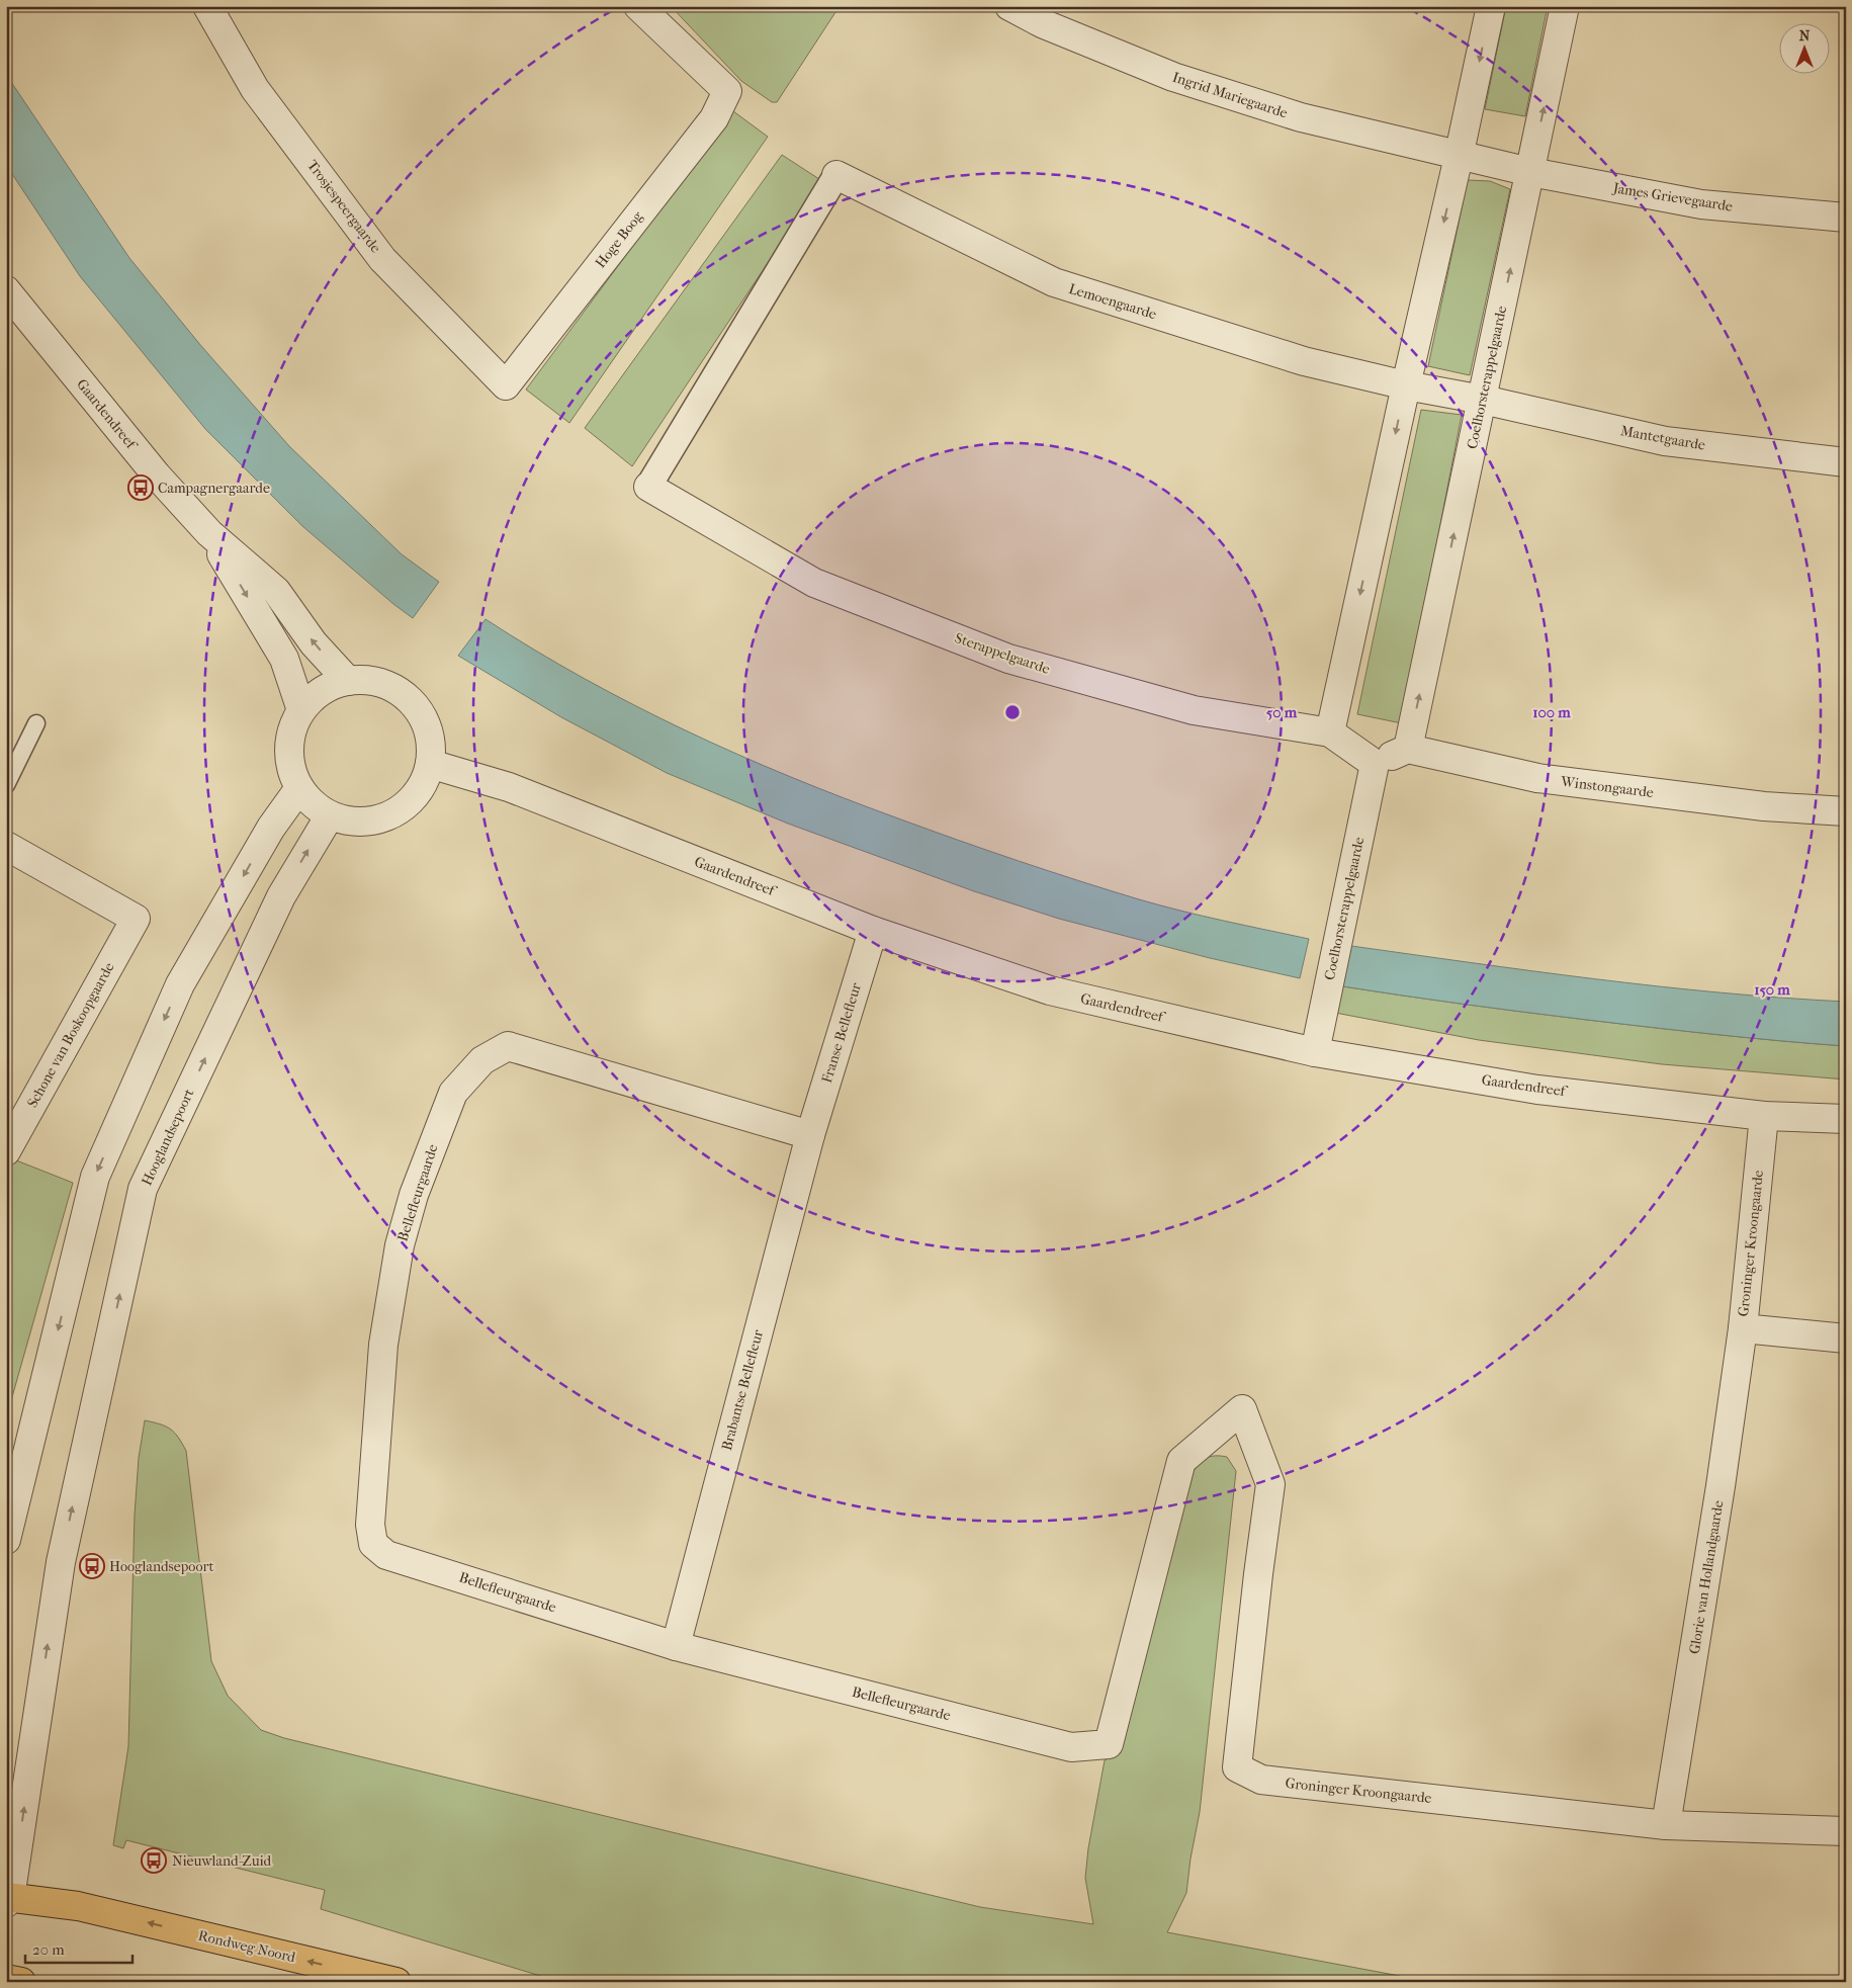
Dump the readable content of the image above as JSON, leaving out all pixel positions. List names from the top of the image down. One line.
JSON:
{"streets":{"main road":["Rondweg Noord"],"street":["Ingrid Mariegaarde","James Grievegaarde","Trosjespeergaarde","Hoge Boog","Lemoengaarde","Coelhorsterappelgaarde","Gaardendreef","Mantetgaarde","Sterappelgaarde","Winstongaarde","Franse Bellefleur","Schone van Boskoopgaarde","Hooglandsepoort","Bellefleurgaarde","Groninger Kroongaarde","Brabantse Bellefleur","Glorie van Hollandgaarde"]},"crossings":[["Ingrid Mariegaarde","James Grievegaarde"],["Ingrid Mariegaarde","Coelhorsterappelgaarde"],["James Grievegaarde","Coelhorsterappelgaarde"],["Trosjespeergaarde","Hoge Boog"],["Lemoengaarde","Coelhorsterappelgaarde"],["Lemoengaarde","Mantetgaarde"],["Coelhorsterappelgaarde","Gaardendreef"],["Coelhorsterappelgaarde","Mantetgaarde"],["Coelhorsterappelgaarde","Sterappelgaarde"],["Coelhorsterappelgaarde","Winstongaarde"],["Gaardendreef","Franse Bellefleur"],["Gaardendreef","Hooglandsepoort"],["Gaardendreef","Groninger Kroongaarde"],["Franse Bellefleur","Bellefleurgaarde"],["Franse Bellefleur","Brabantse Bellefleur"],["Hooglandsepoort","Rondweg Noord"],["Bellefleurgaarde","Groninger Kroongaarde"],["Bellefleurgaarde","Brabantse Bellefleur"],["Groninger Kroongaarde","Glorie van Hollandgaarde"]],"one_way":["Rondweg Noord"],"places":{"bus stop":["Campagnergaarde","Hooglandsepoort","Nieuwland-Zuid"]},"scale_bar":"20 m","north":"top","rings":["50 m","100 m","150 m"]}
